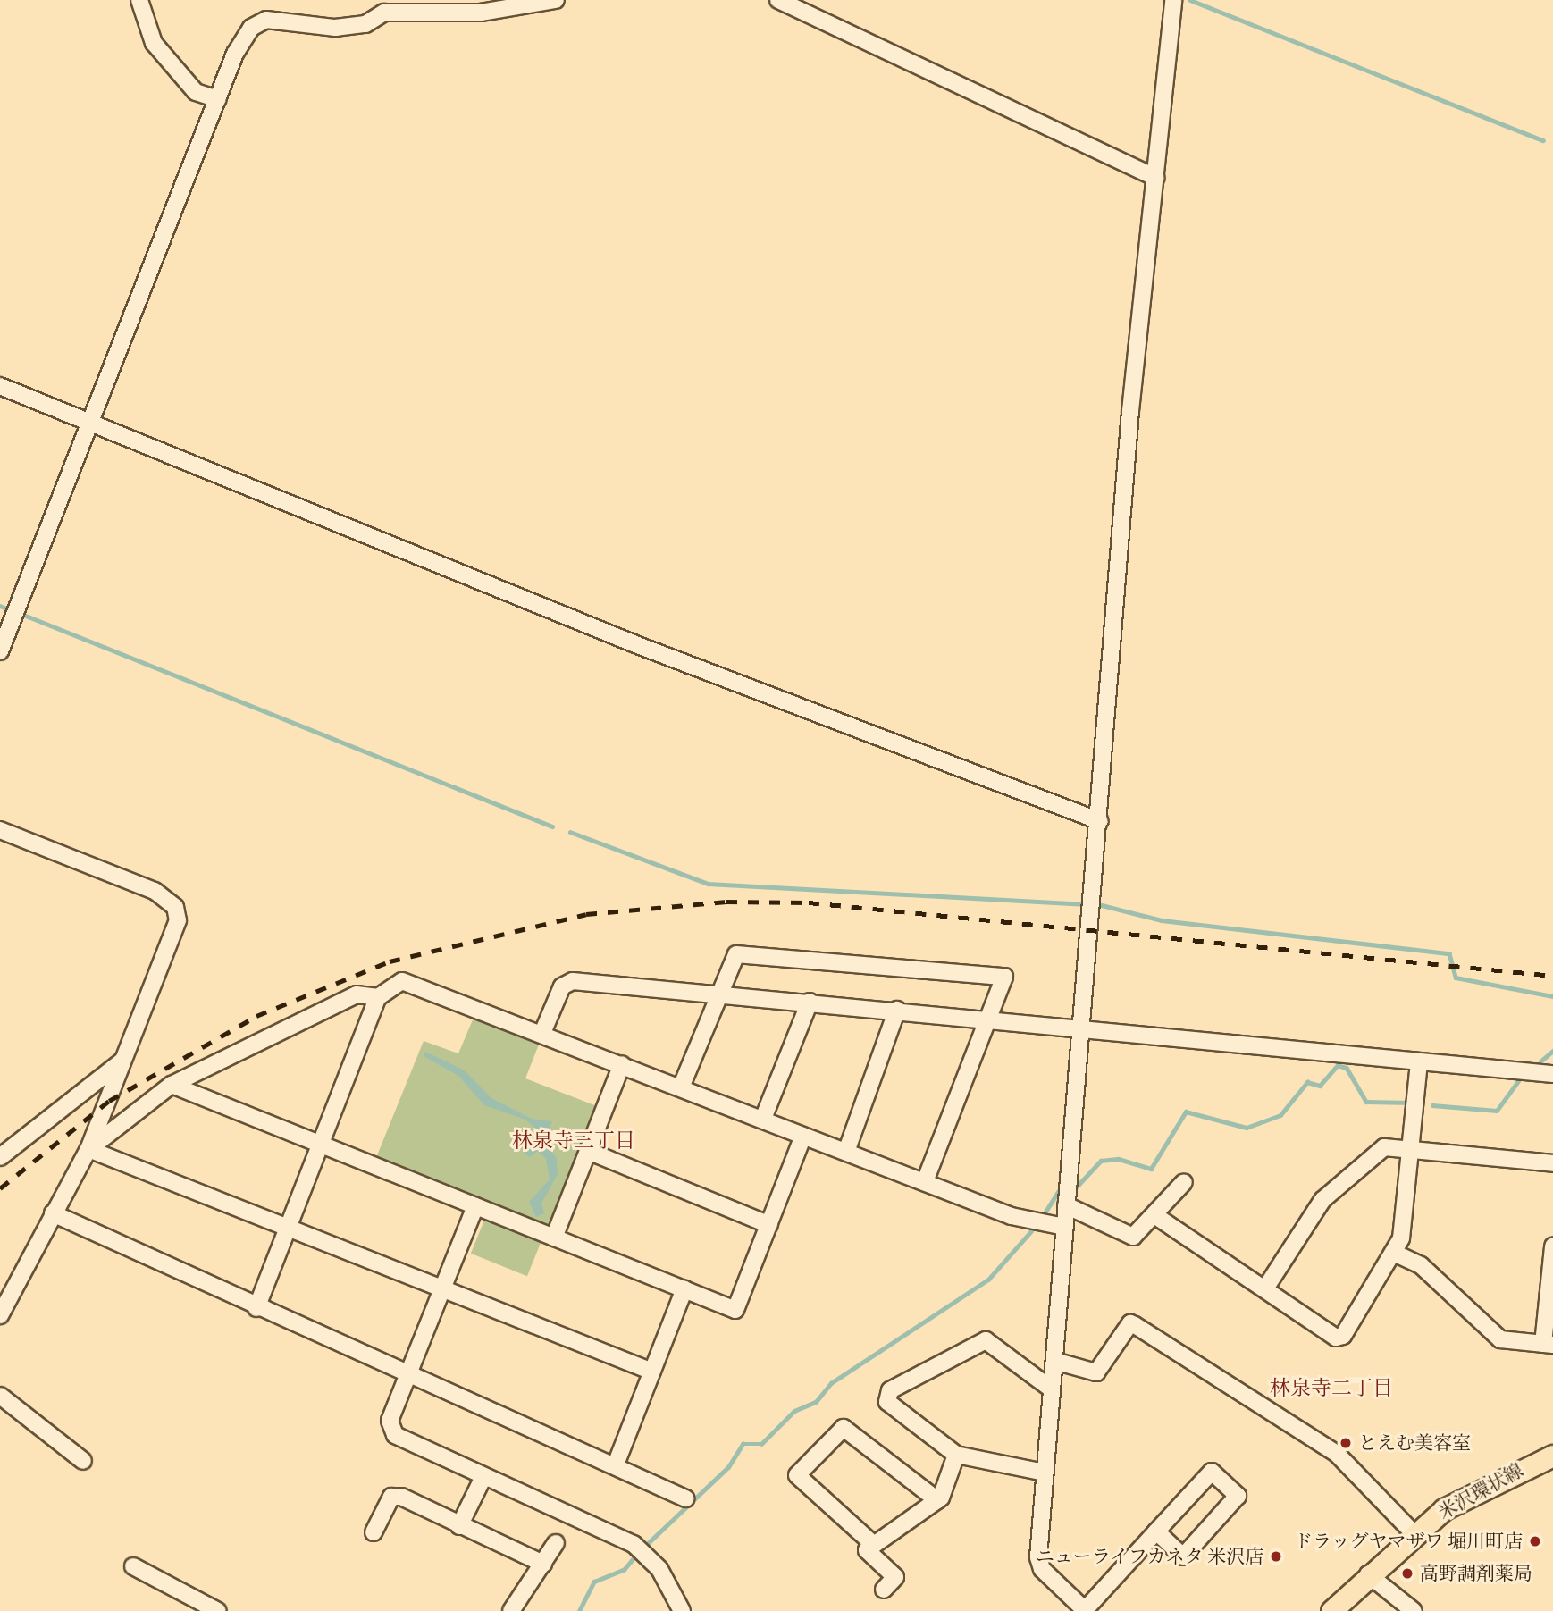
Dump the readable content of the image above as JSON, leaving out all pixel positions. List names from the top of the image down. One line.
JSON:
{"streets":{"main road":["米沢環状線"]},"districts":["林泉寺三丁目","林泉寺二丁目"],"places":["とえむ美容室","ドラッグヤマザワ 堀川町店","ニューライフカネタ 米沢店","高野調剤薬局"]}
